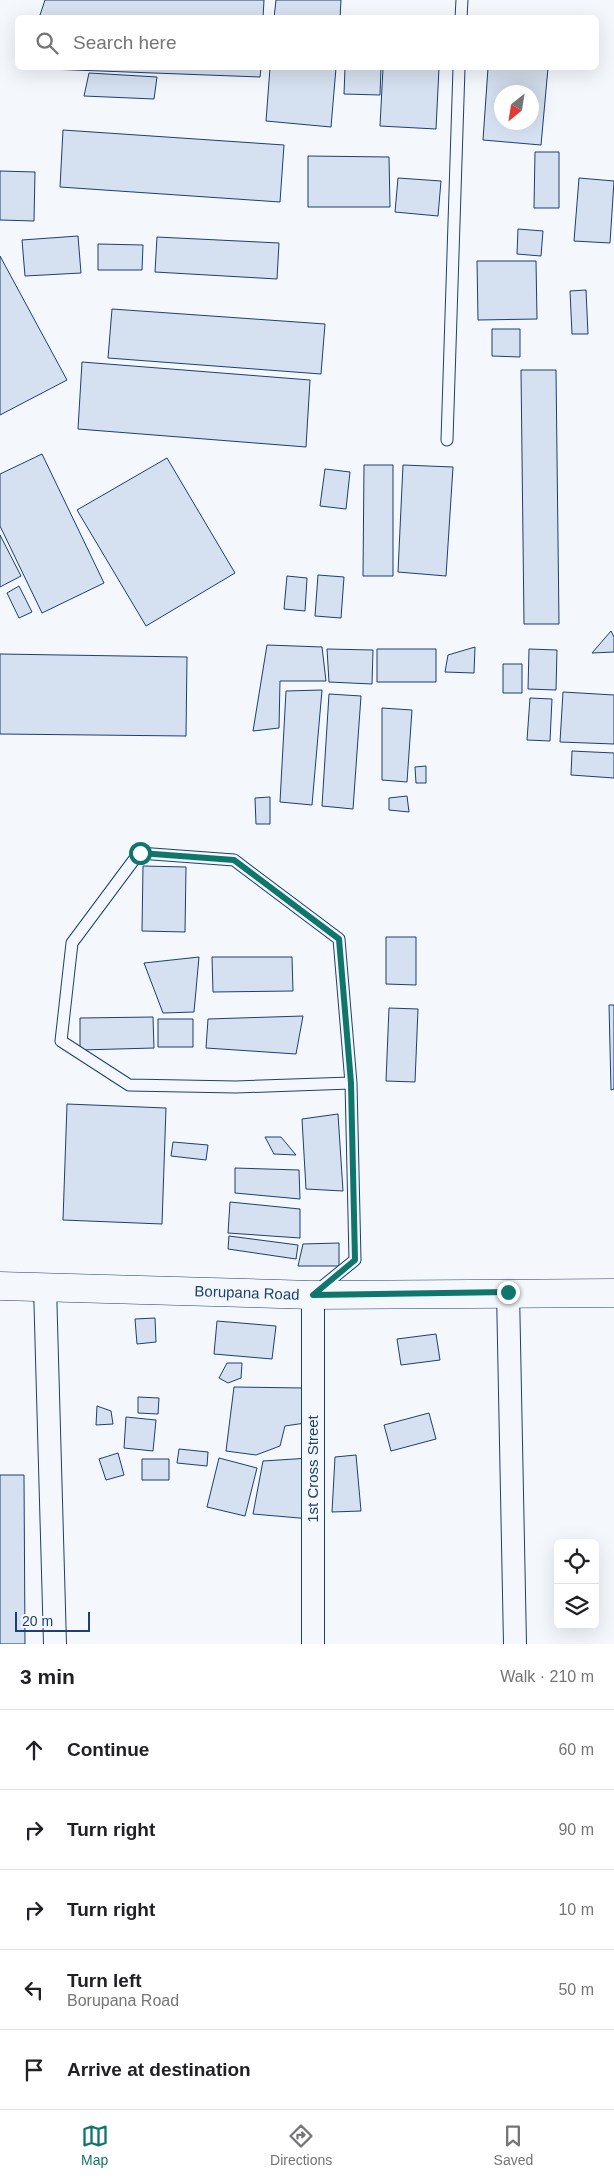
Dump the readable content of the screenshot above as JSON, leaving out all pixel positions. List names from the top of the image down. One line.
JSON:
{"streets":{"main road":["Borupana Road"],"street":["1st Cross Street"]},"crossings":[["Borupana Road","1st Cross Street"]],"scale_bar":"20 m","north":"bottom left","page":{"search":"Search here","scale":"20 m","heading":["3 min","Walk · 210 m"],"list":[["Continue","60 m"],["Turn right","90 m"],["Turn right","10 m"],["Turn left","Borupana Road","50 m"],"Arrive at destination"],"nav":["Map","Directions","Saved"]}}
